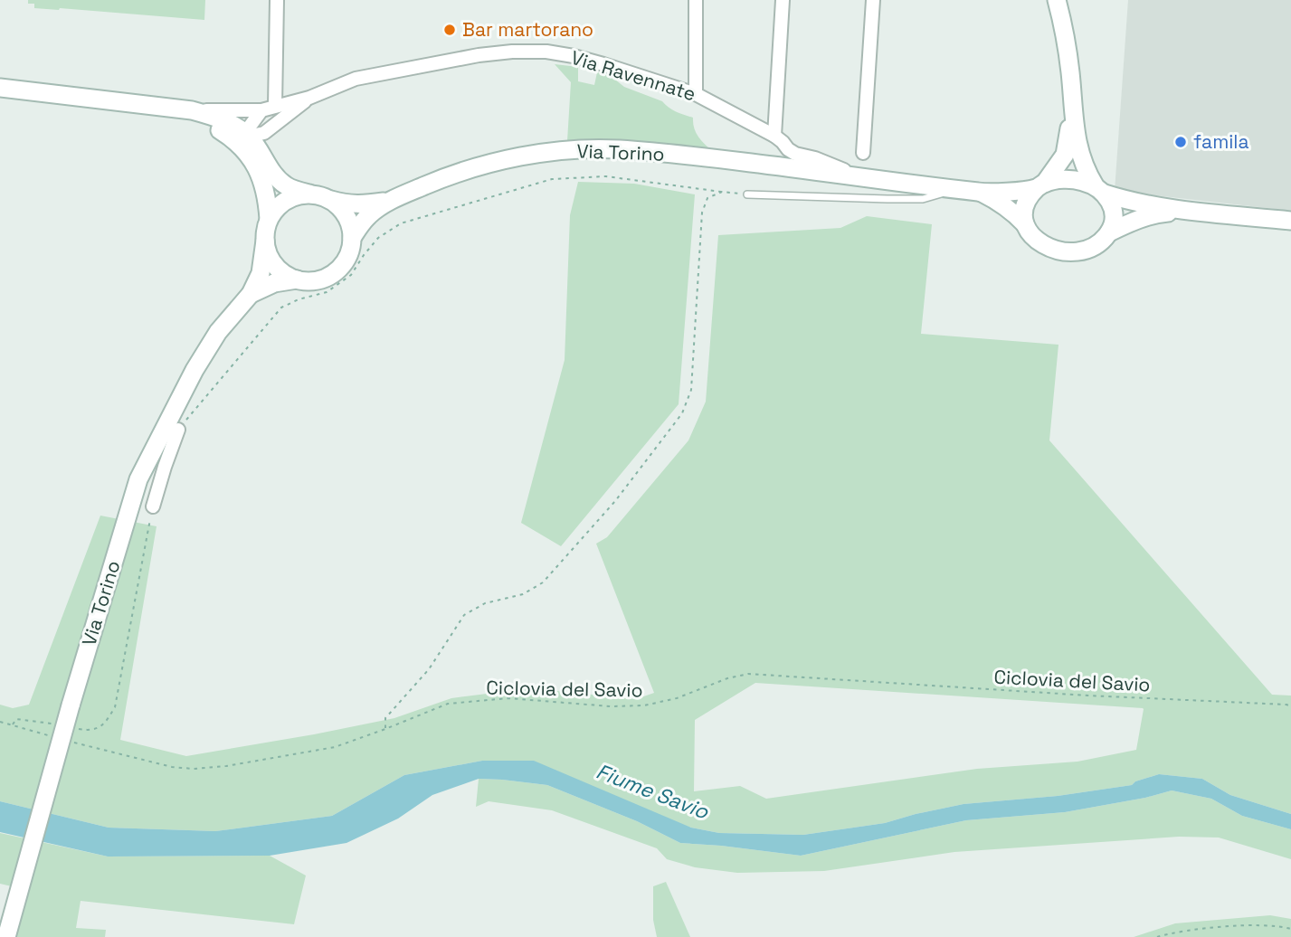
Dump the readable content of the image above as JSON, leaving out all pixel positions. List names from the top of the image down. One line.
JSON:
{"streets":{"main road":["Via Ravennate","Via Torino"],"path":["Ciclovia del Savio"]},"crossings":[["Via Ravennate","Via Torino"]],"water":["Fiume Savio"],"places":["Bar martorano","famila"]}
